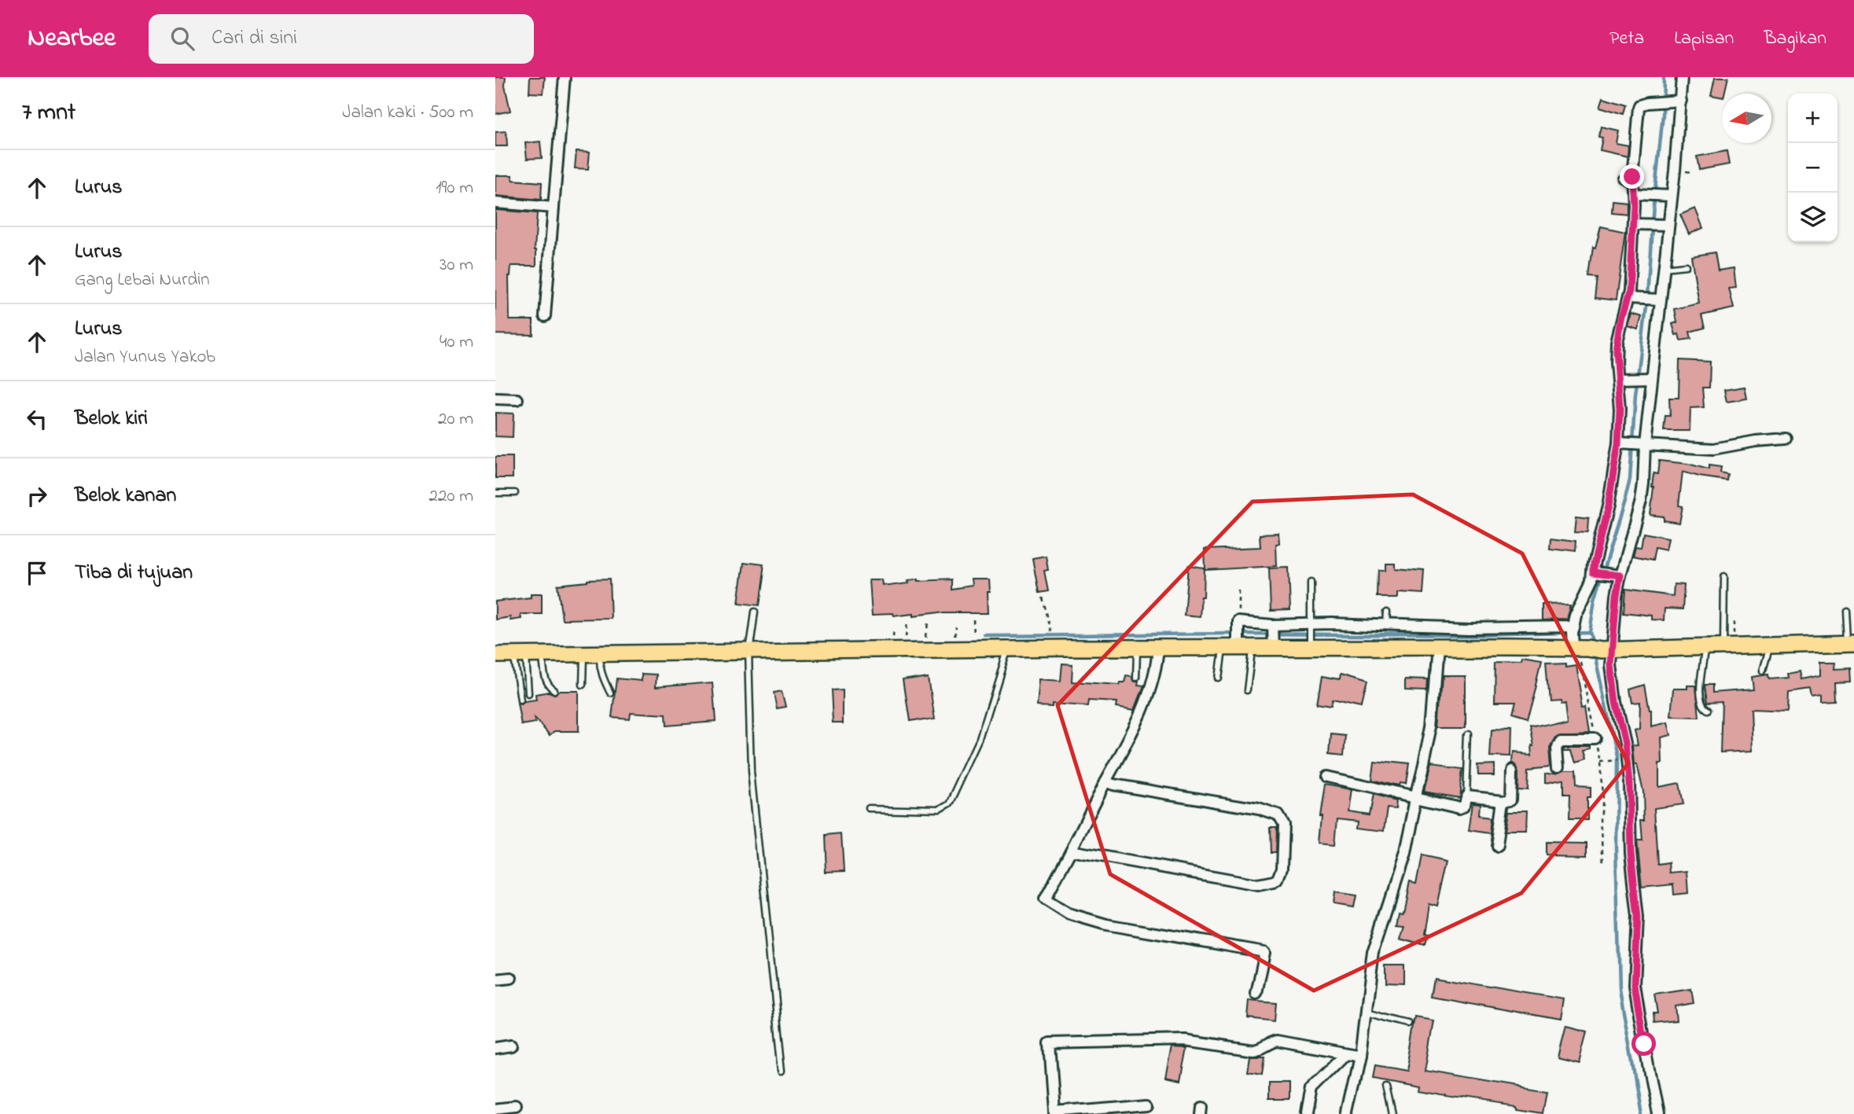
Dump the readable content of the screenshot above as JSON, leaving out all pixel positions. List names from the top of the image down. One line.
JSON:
{"north":"left","page":{"header":"Nearbee","search":"Cari di sini","nav":["Peta","Lapisan","Bagikan"],"heading":["7 mnt","Jalan kaki · 500 m"],"map_buttons":["+","−"],"list":[["Lurus","190 m"],["Lurus","Gang Lebai Nurdin","30 m"],["Lurus","Jalan Yunus Yakob","40 m"],["Belok kiri","20 m"],["Belok kanan","220 m"],"Tiba di tujuan"]}}
